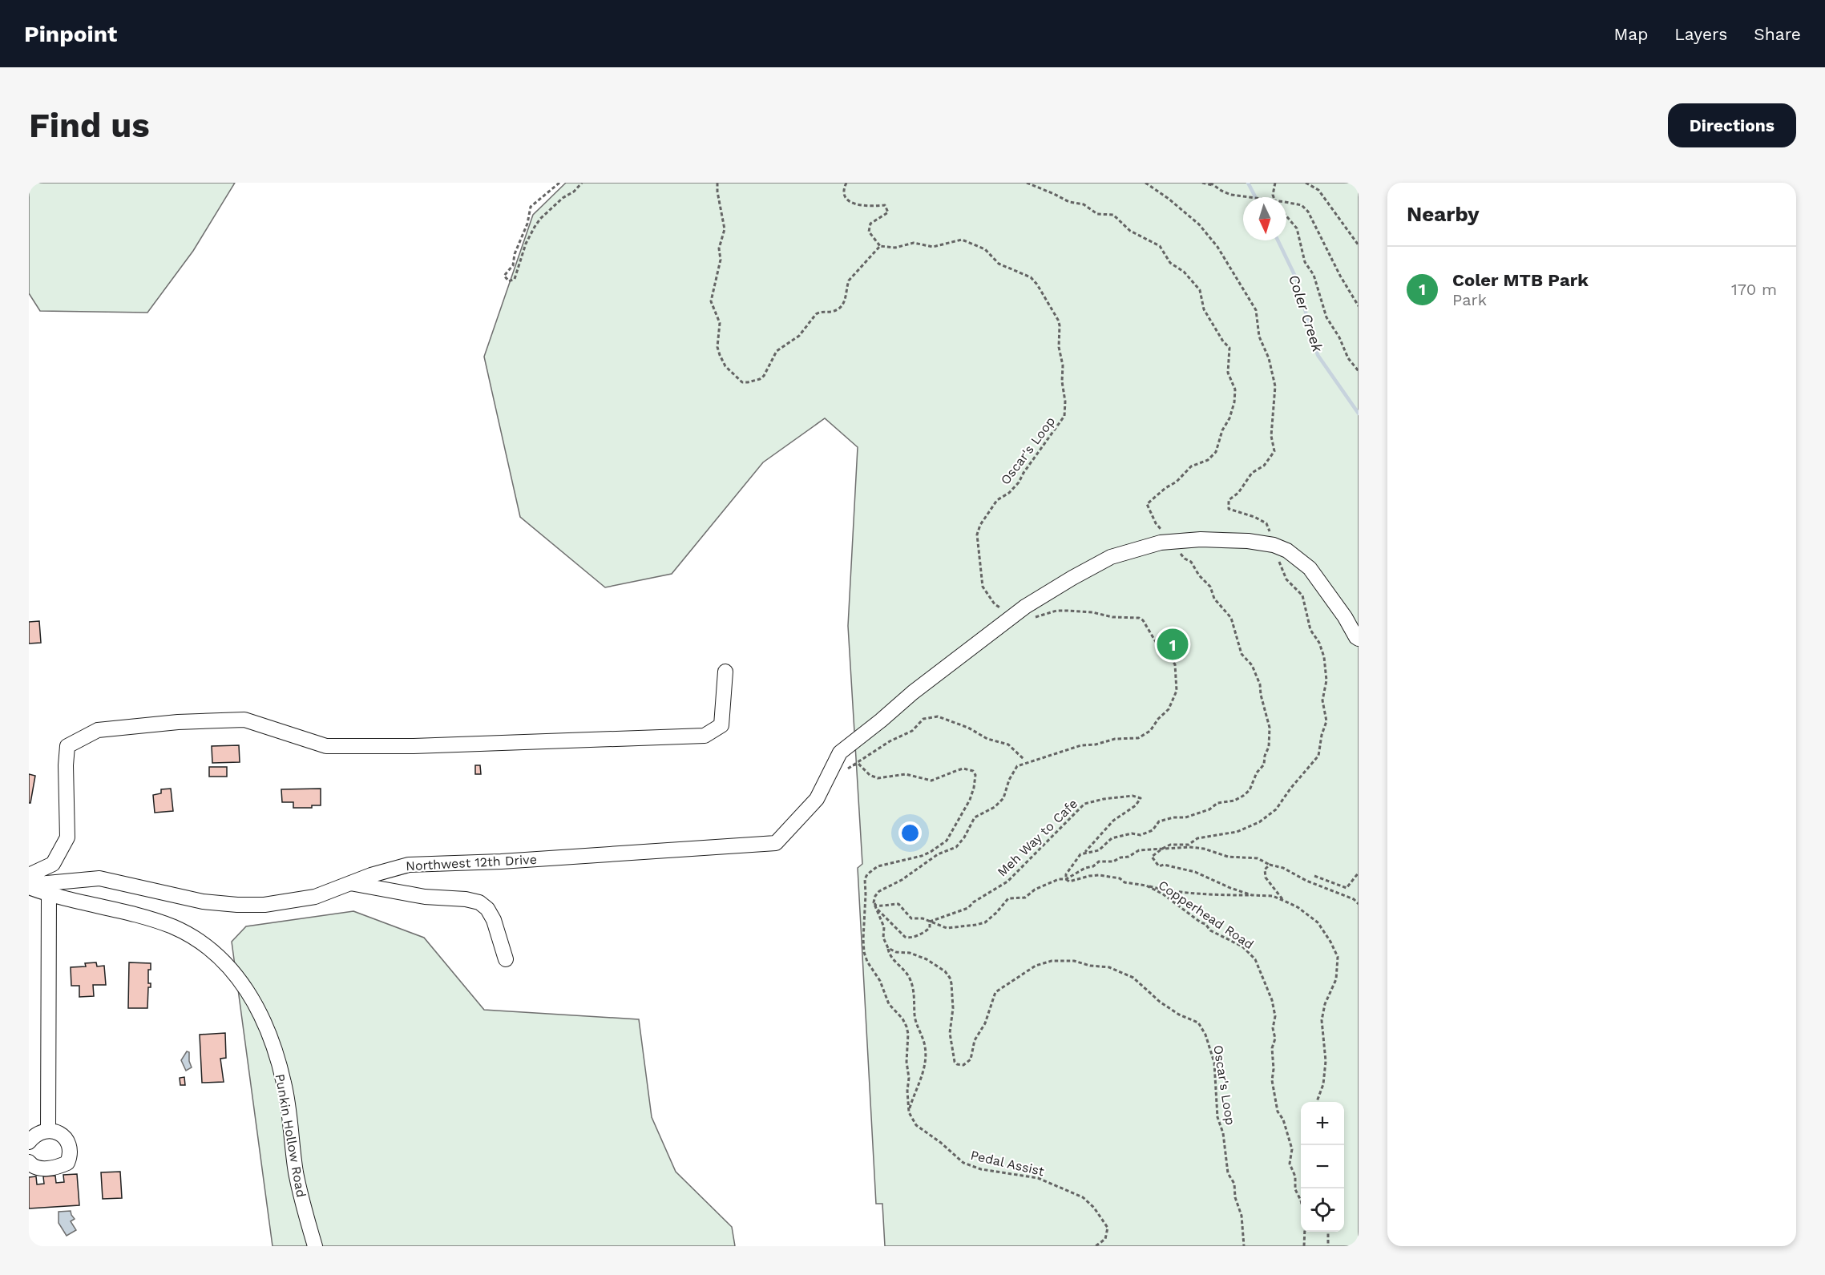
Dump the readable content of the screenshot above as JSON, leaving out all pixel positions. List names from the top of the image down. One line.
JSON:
{"streets":{"street":["Northwest 12th Drive","Punkin Hollow Road"],"path":["Oscar's Loop","Meh Way to Cafe","Copperhead Road","Pedal Assist"]},"crossings":[["Oscar's Loop","Meh Way to Cafe"],["Oscar's Loop","Northwest 12th Drive"],["Northwest 12th Drive","Punkin Hollow Road"]],"water":["Coler Creek"],"north":"bottom","page":{"header":"Pinpoint","nav":["Map","Layers","Share"],"buttons":"Directions","title":"Find us","heading":"Nearby","list":[{"mark":"1","name":"Coler MTB Park","note":"Park","value":"170 m"}],"pins":"1","map_buttons":["+","−"]}}
